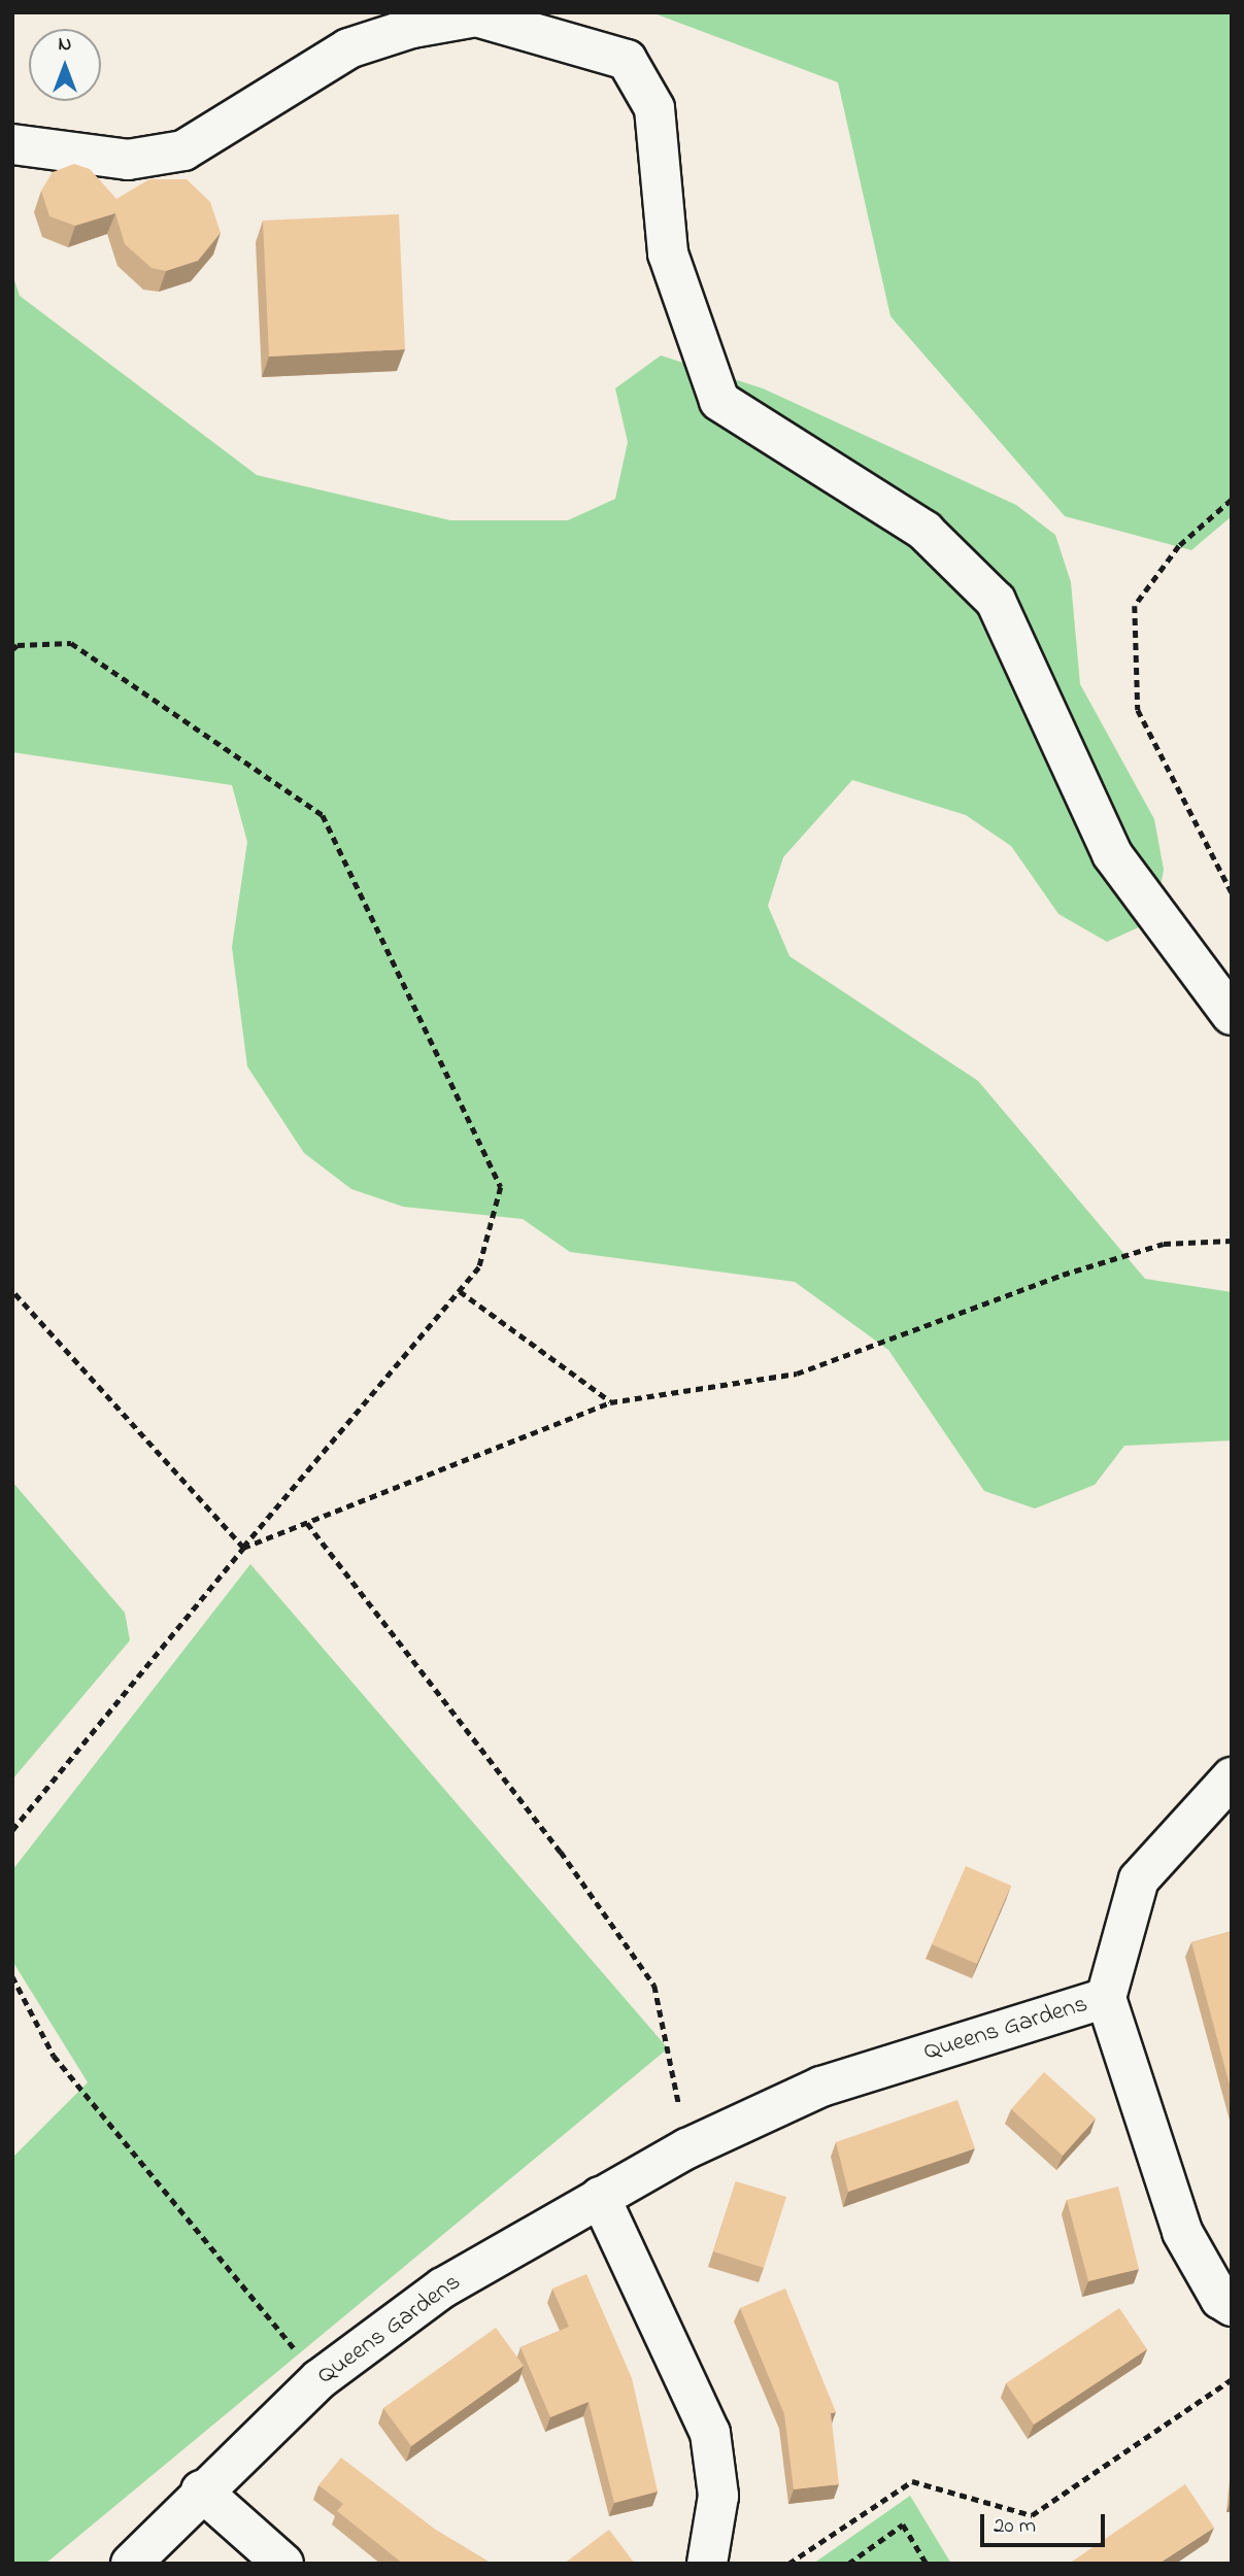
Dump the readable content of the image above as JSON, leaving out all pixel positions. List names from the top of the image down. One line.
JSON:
{"streets":{"street":["Queens Gardens"]},"scale_bar":"20 m","north":"top"}
